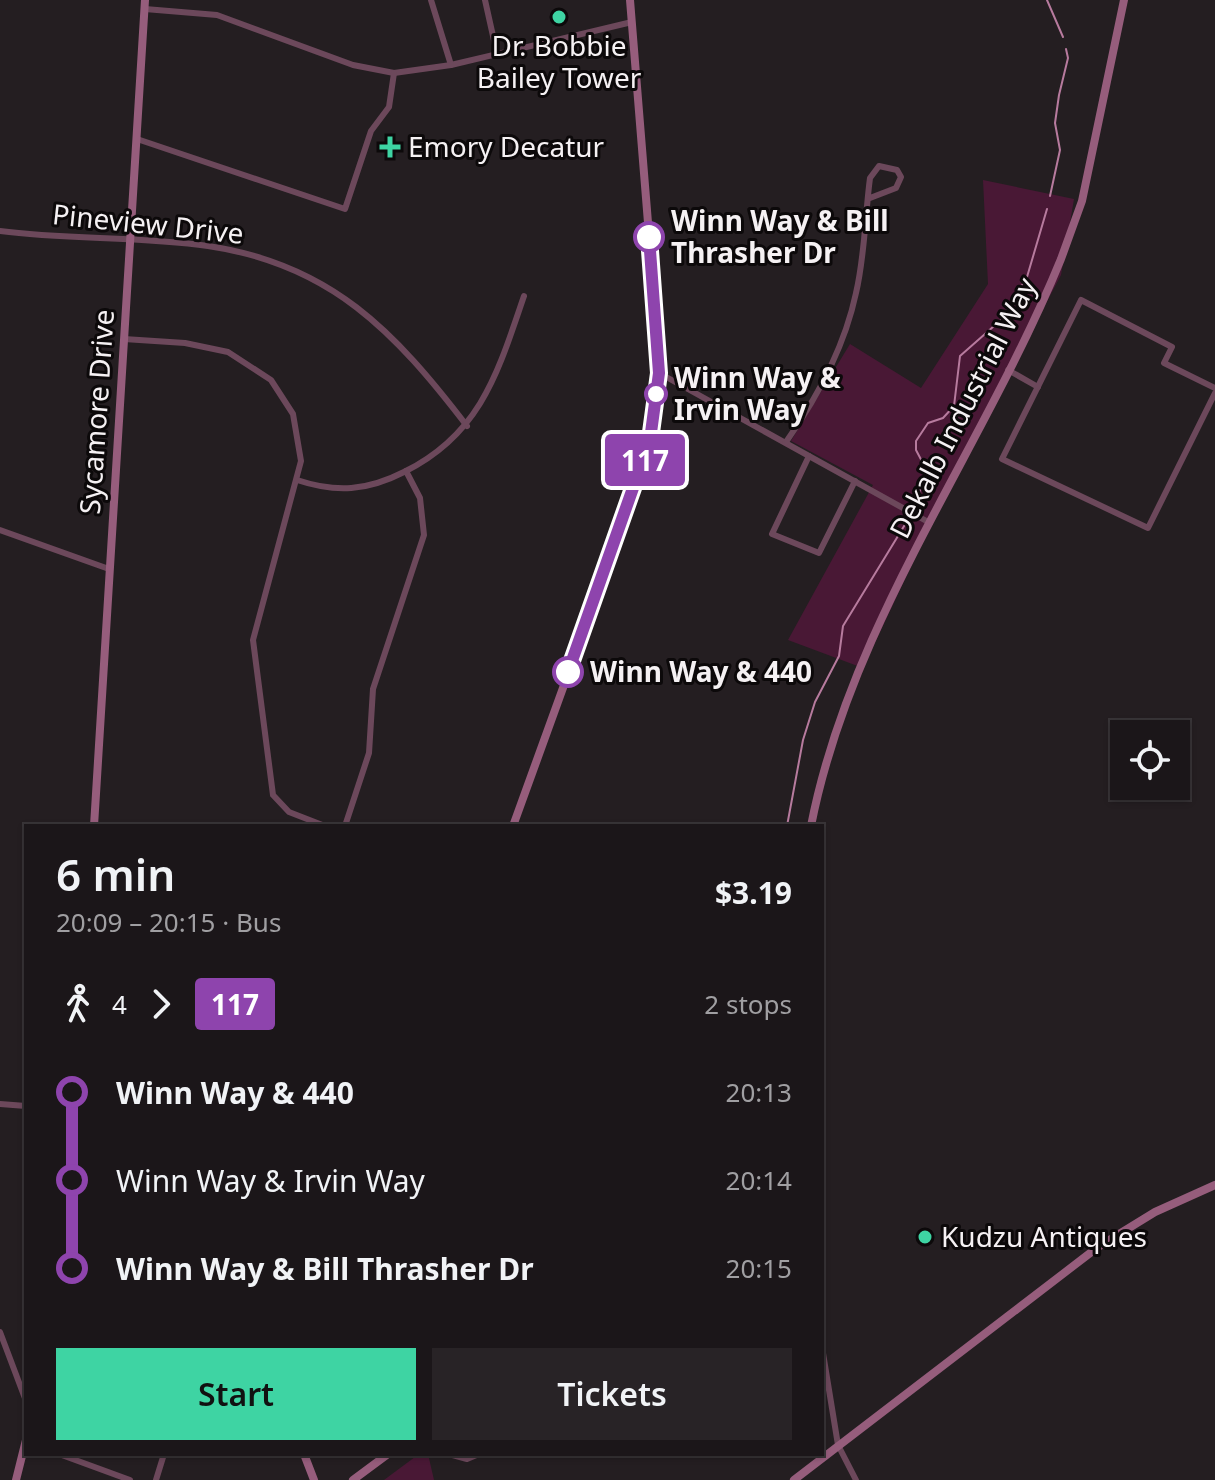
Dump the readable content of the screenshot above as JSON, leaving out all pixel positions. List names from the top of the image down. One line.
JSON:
{"streets":{"street":["Pineview Drive","Dekalb Industrial Way","Sycamore Drive"]},"crossings":[["Pineview Drive","Sycamore Drive"]],"places":{"other":["Dr. Bobbie Bailey Tower","Winn Way & Bill Thrasher Dr","Winn Way & Irvin Way","Winn Way & 440","Kudzu Antiques"],"health":["Emory Decatur"]},"lines":["bus line 117"],"page":{"on_map":"117","heading":["6 min","20:09 – 20:15 · Bus","$3.19"],"legs":["4","117","2 stops"],"list":[{"name":"Winn Way & 440","value":"20:13"},{"name":"Winn Way & Irvin Way","value":"20:14"},{"name":"Winn Way & Bill Thrasher Dr","value":"20:15"}],"buttons":["Start","Tickets"]}}
